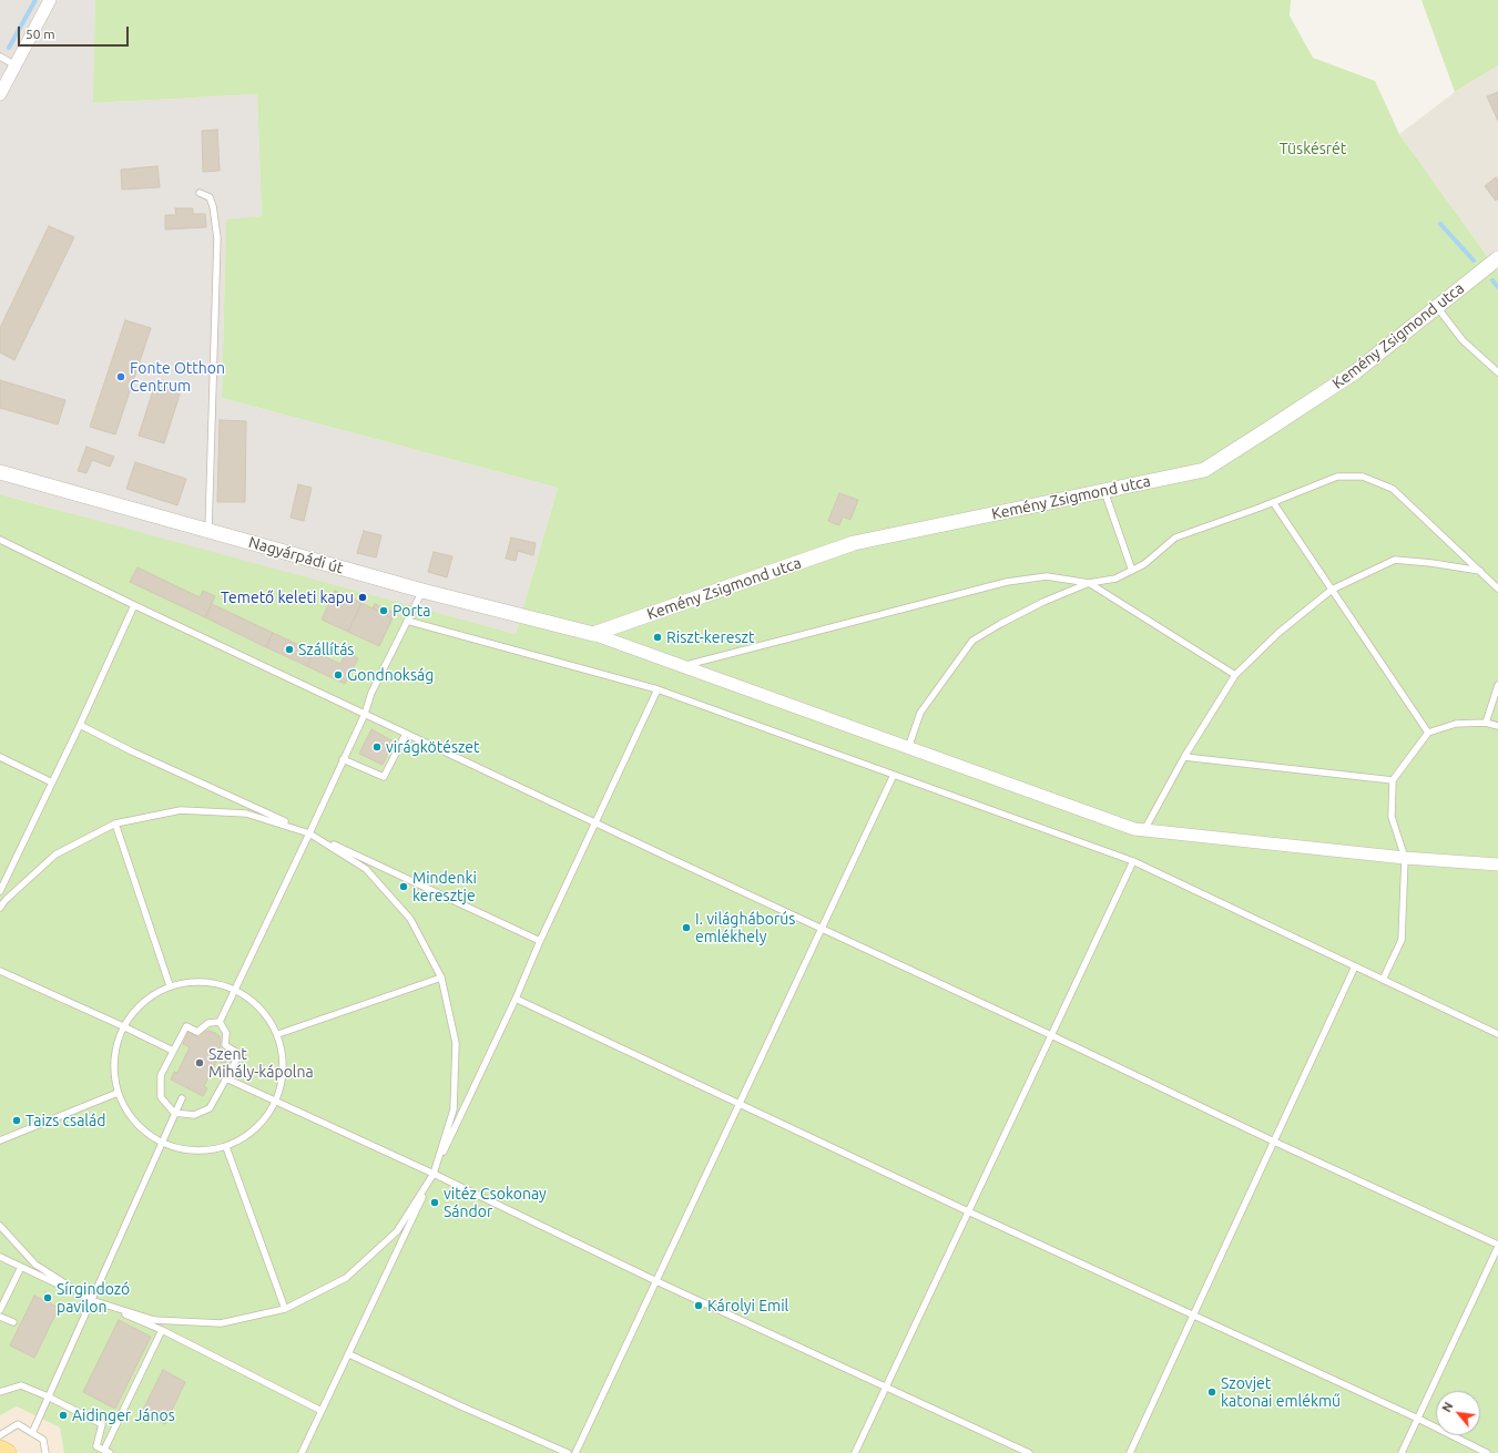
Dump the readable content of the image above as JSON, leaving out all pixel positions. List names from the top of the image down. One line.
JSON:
{"streets":{"street":["Kemény Zsigmond utca","Nagyárpádi út"]},"crossings":[["Kemény Zsigmond utca","Nagyárpádi út"]],"parks":["Tüskésrét"],"places":["Fonte Otthon Centrum","Temető keleti kapu","Porta","Riszt-kereszt","Szállítás","Gondnokság","virágkötészet","Mindenki keresztje","I. világháborús emlékhely","Szent Mihály-kápolna","Taizs család","vitéz Csokonay Sándor","Sírgindozó pavilon","Károlyi Emil","Szovjet katonai emlékmű","Aidinger János"],"scale_bar":"50 m","north":"top left"}
